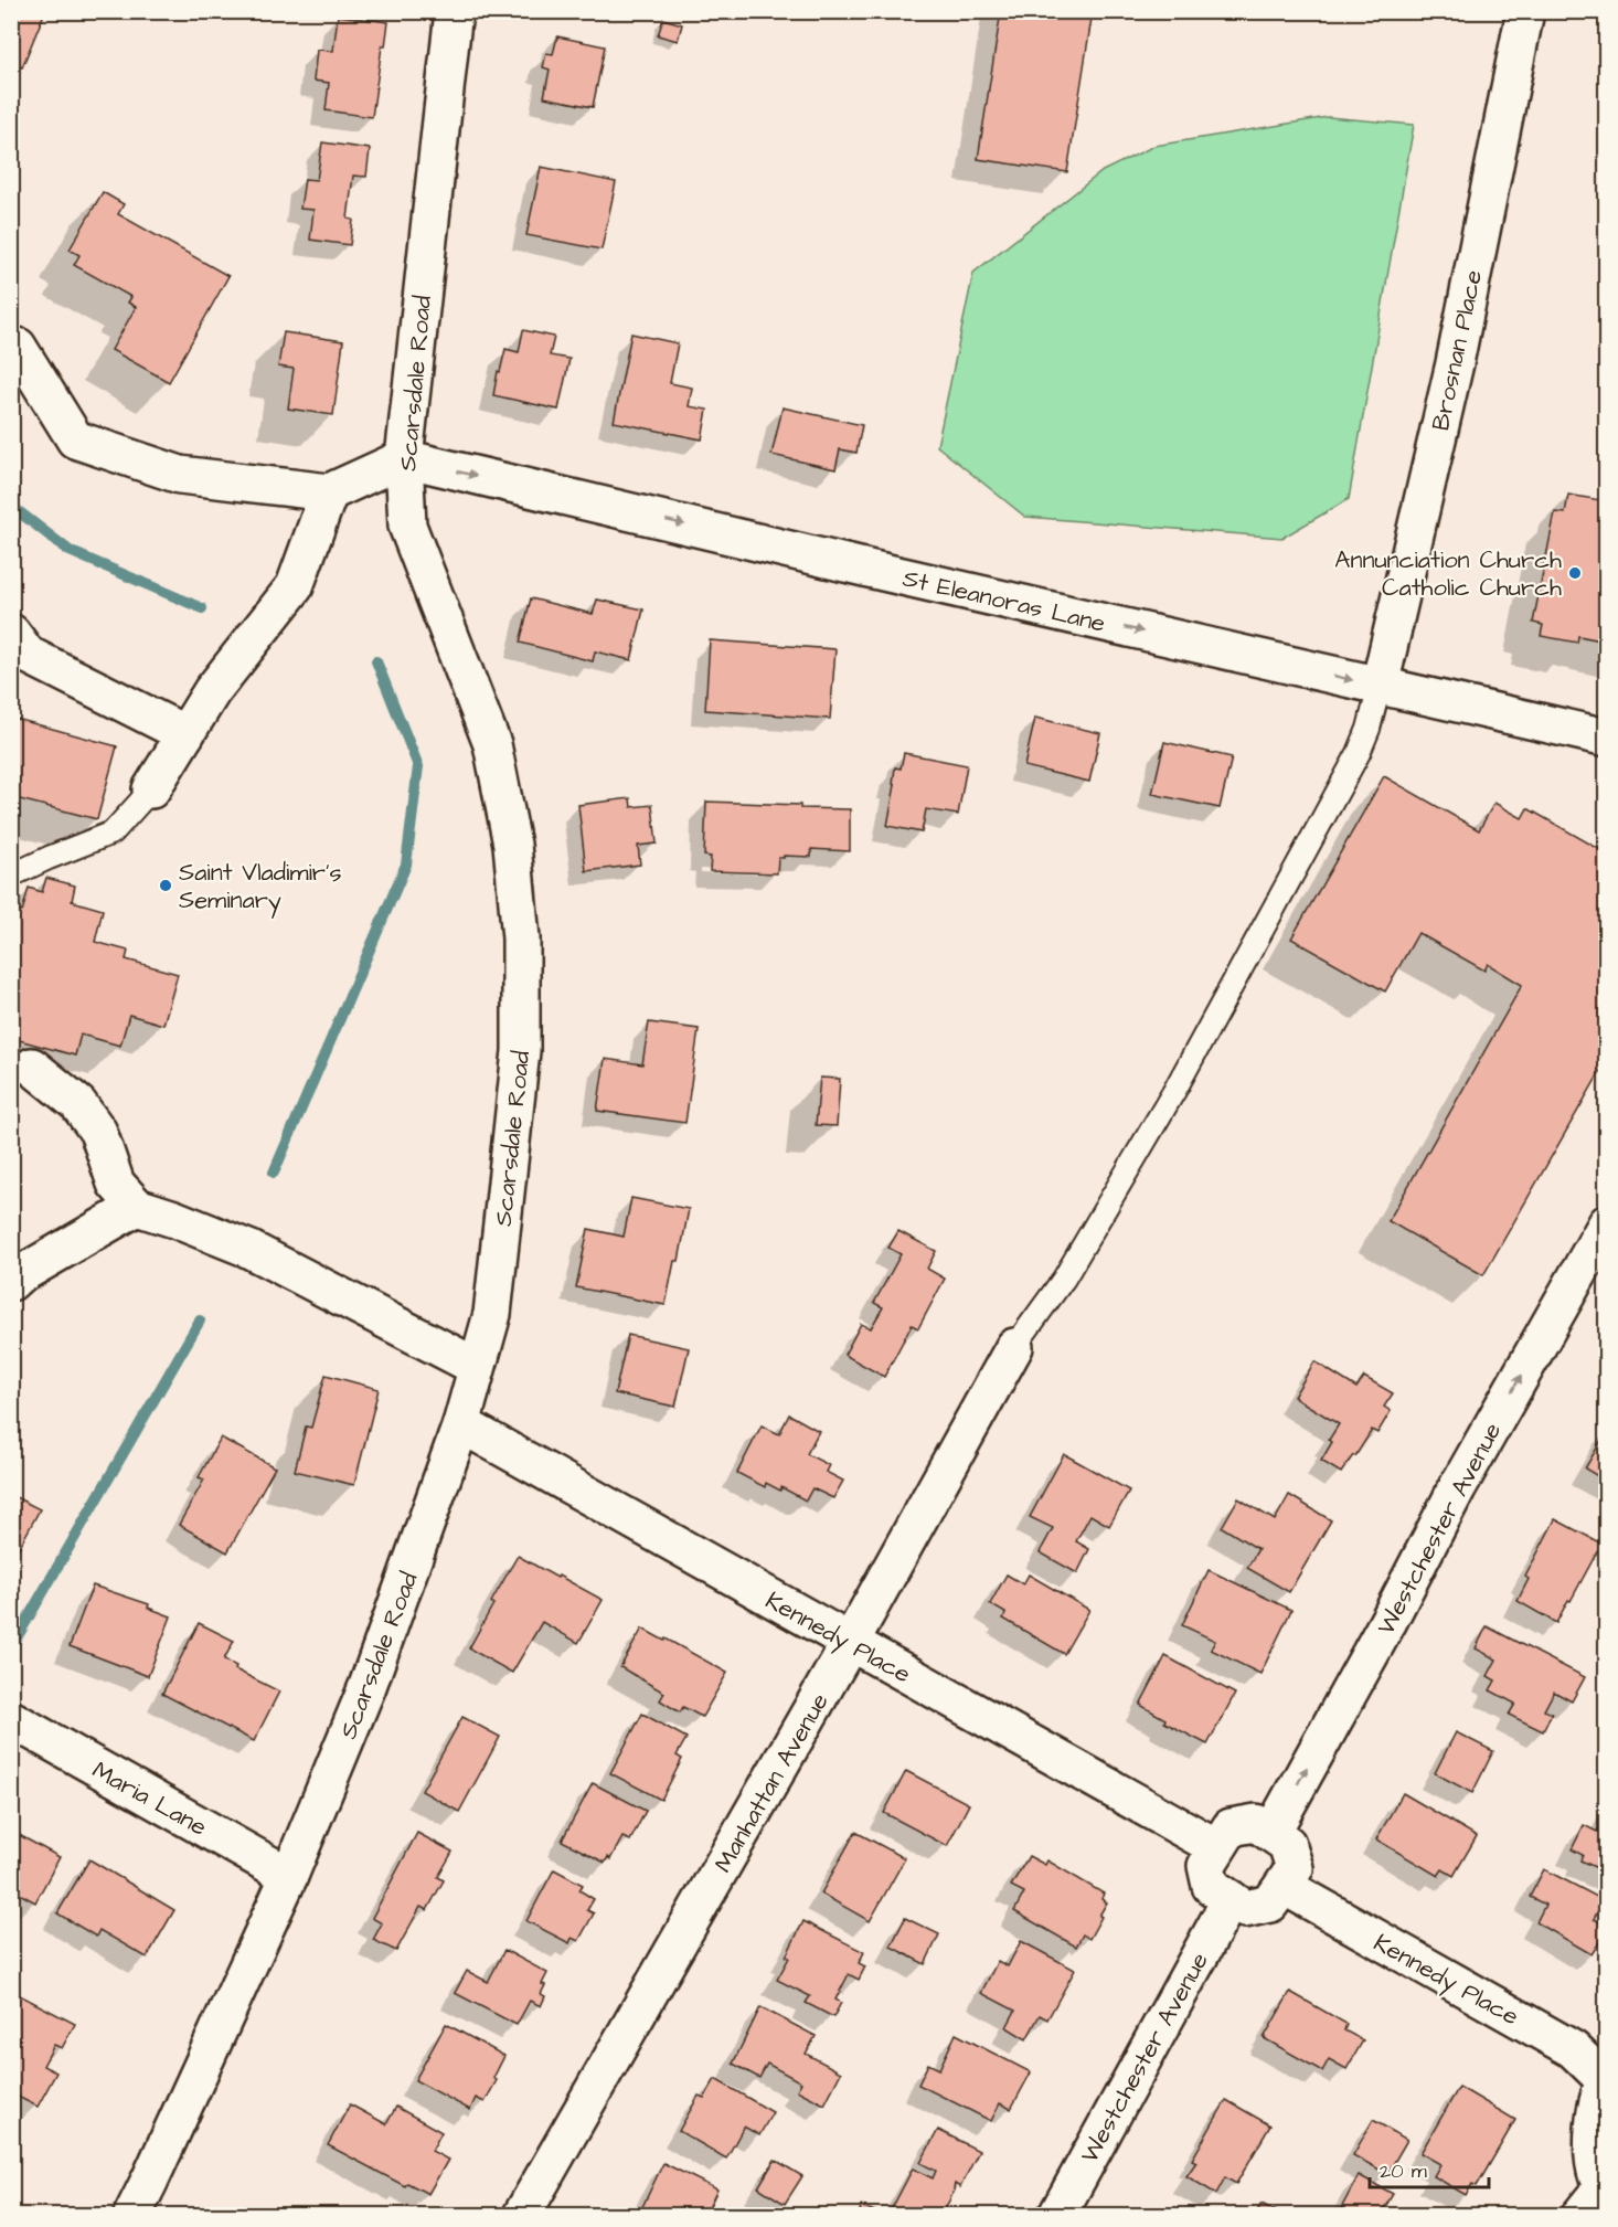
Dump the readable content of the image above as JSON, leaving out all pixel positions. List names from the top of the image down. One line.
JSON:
{"streets":{"street":["Brosnan Place","Scarsdale Road","St Eleanoras Lane","Westchester Avenue","Kennedy Place","Manhattan Avenue","Maria Lane"]},"crossings":[["Brosnan Place","St Eleanoras Lane"],["Scarsdale Road","St Eleanoras Lane"],["Scarsdale Road","Kennedy Place"],["Scarsdale Road","Maria Lane"],["Westchester Avenue","Kennedy Place"],["Kennedy Place","Manhattan Avenue"]],"one_way":["St Eleanoras Lane","Westchester Avenue"],"places":["Annunciation Church Catholic Church","Saint Vladimir's Seminary"],"scale_bar":"20 m"}
